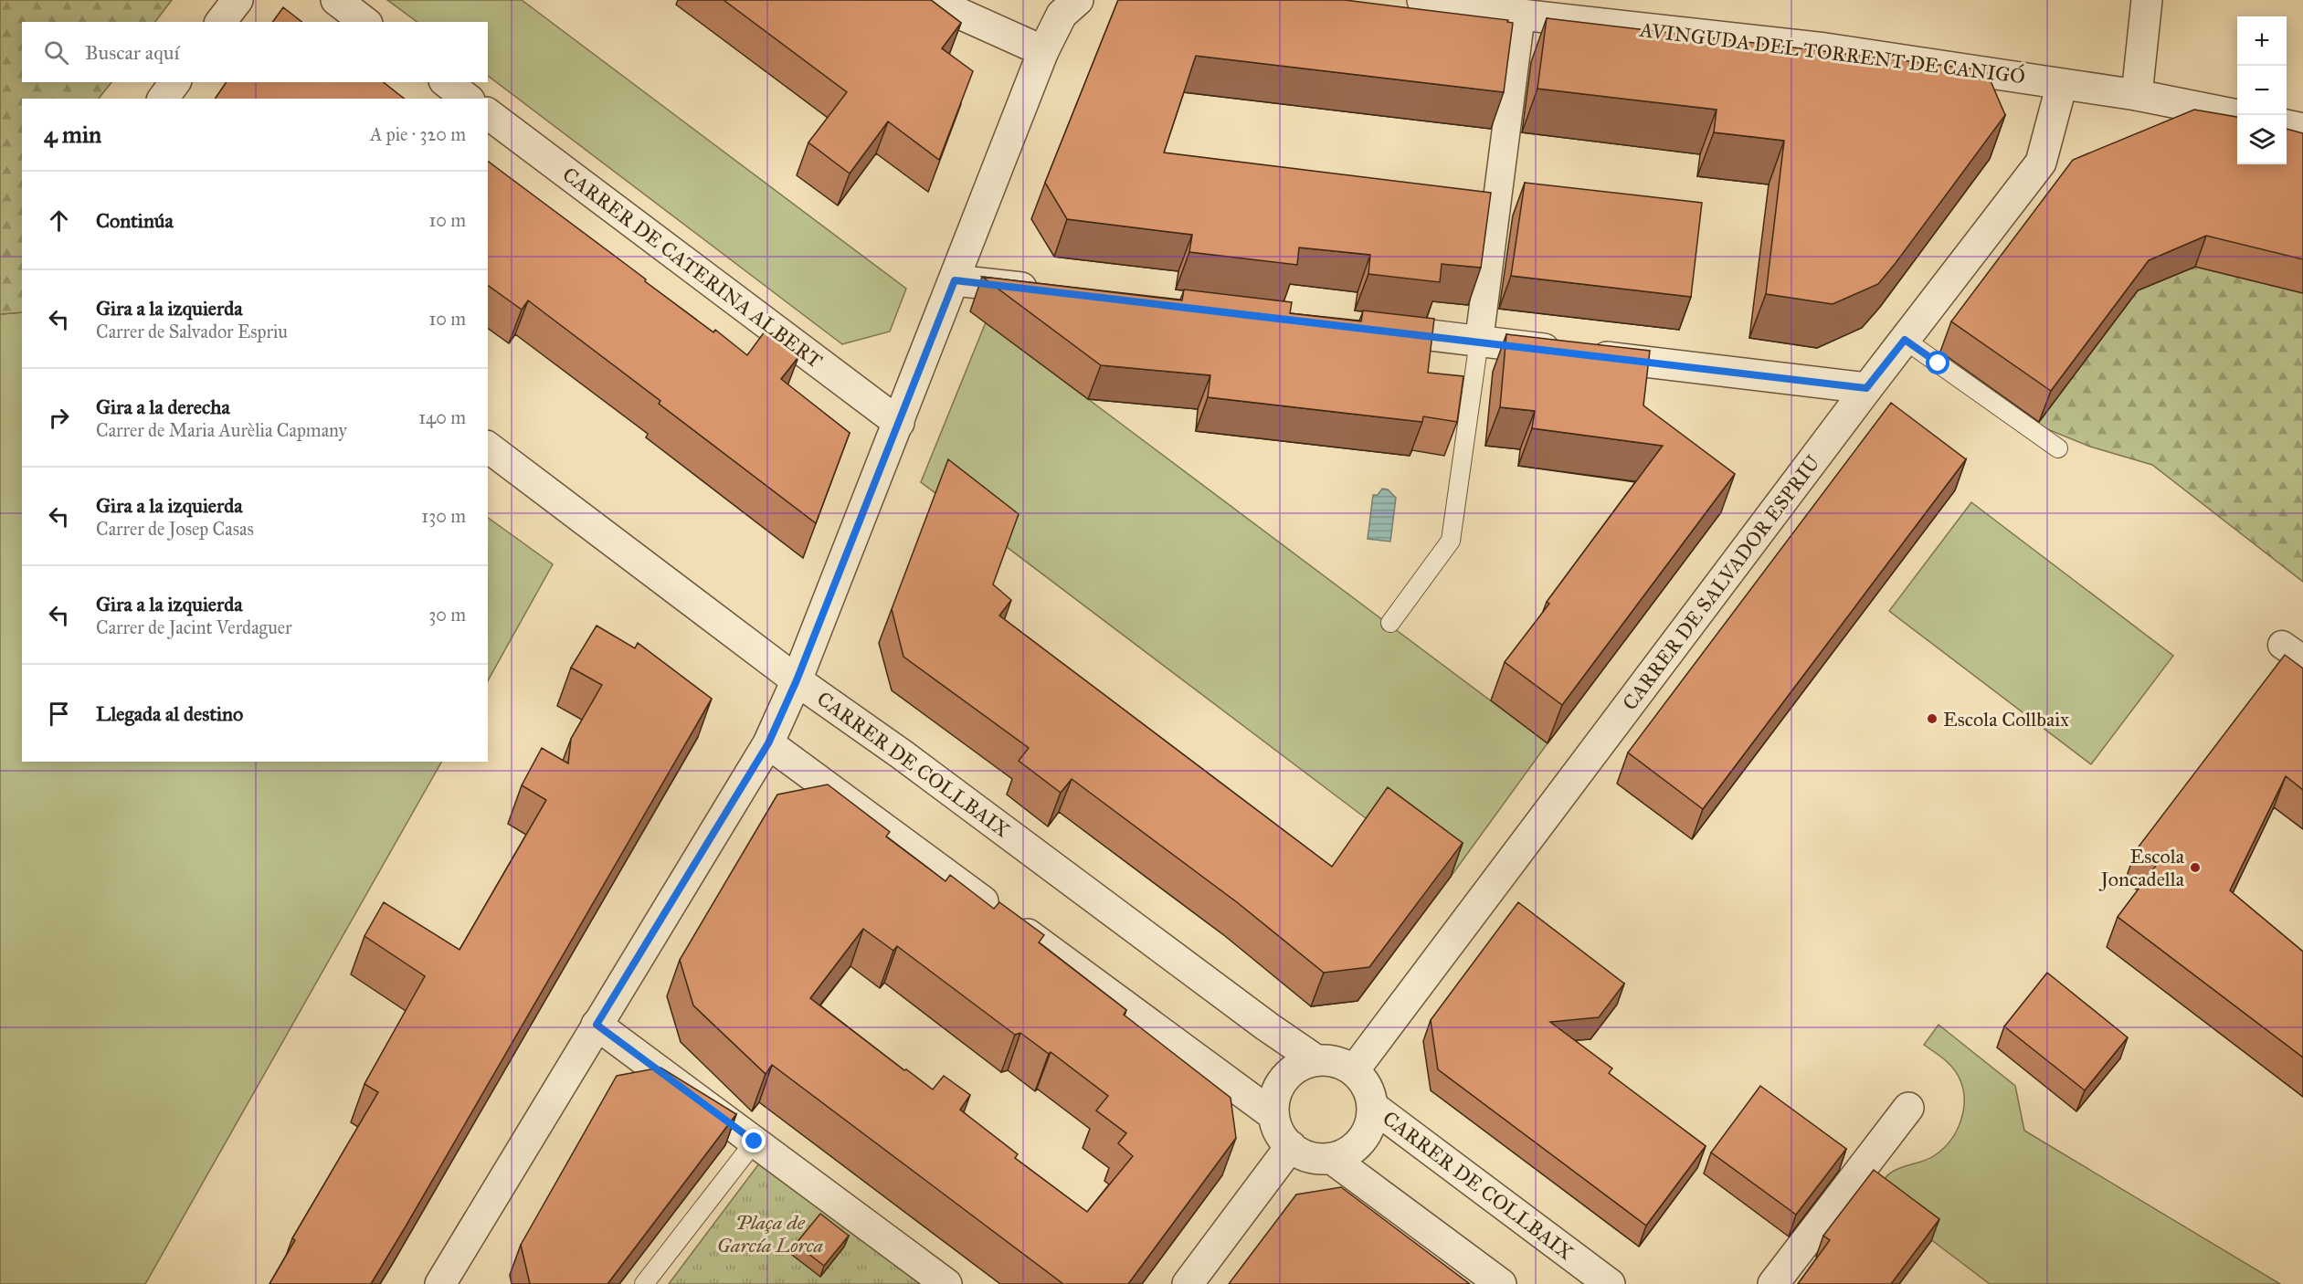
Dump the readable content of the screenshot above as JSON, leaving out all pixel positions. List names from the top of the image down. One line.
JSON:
{"streets":{"street":["AVINGUDA DEL TORRENT DE CANIGÓ","CARRER DE CATERINA ALBERT","CARRER DE SALVADOR ESPRIU","CARRER DE COLLBAIX"]},"crossings":[["AVINGUDA DEL TORRENT DE CANIGÓ","CARRER DE SALVADOR ESPRIU"],["CARRER DE SALVADOR ESPRIU","CARRER DE COLLBAIX"]],"parks":["Plaça de García Lorca"],"places":["Escola Collbaix","Escola Joncadella"],"page":{"map_buttons":["+","−"],"search":"Buscar aquí","heading":["4 min","A pie · 320 m"],"list":[["Continúa","10 m"],["Gira a la izquierda","Carrer de Salvador Espriu","10 m"],["Gira a la derecha","Carrer de Maria Aurèlia Capmany","140 m"],["Gira a la izquierda","Carrer de Josep Casas","130 m"],["Gira a la izquierda","Carrer de Jacint Verdaguer","30 m"],"Llegada al destino"]}}
